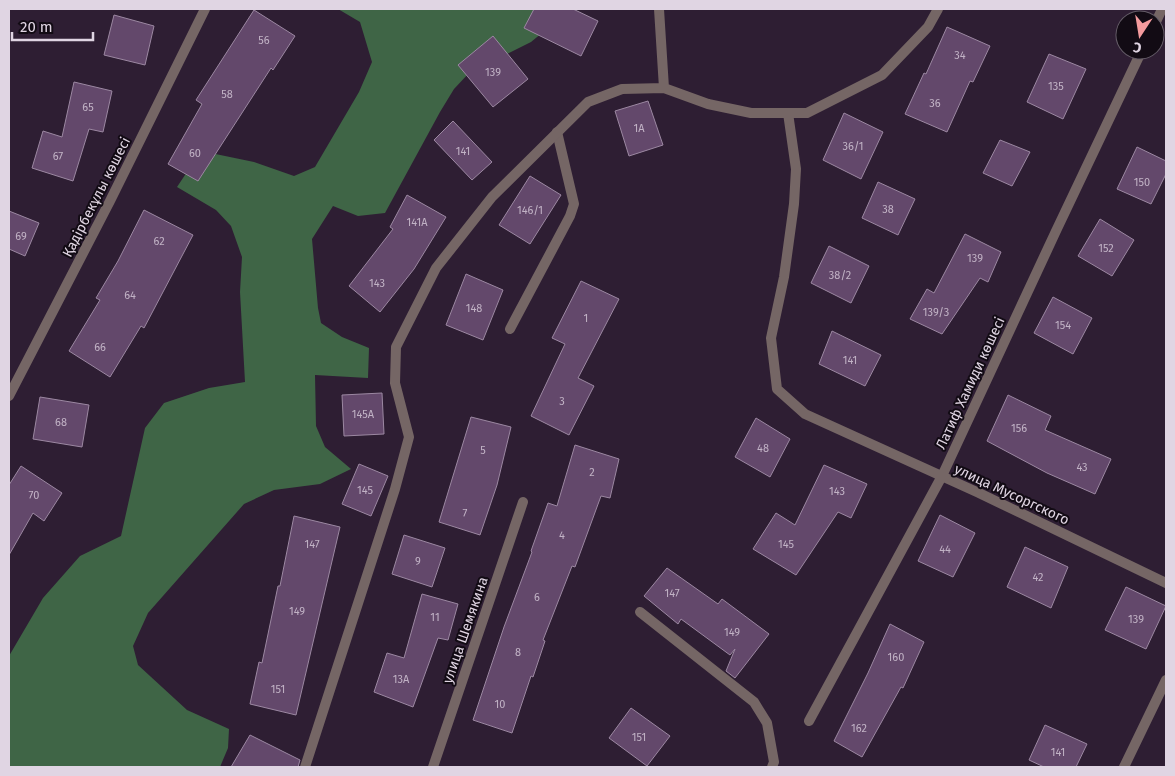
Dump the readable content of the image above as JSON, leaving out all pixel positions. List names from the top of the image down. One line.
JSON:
{"streets":{"street":["Қадірбекұлы көшесі","Латиф Хамиди көшесі","улица Мусоргского","улица Шемякина"]},"crossings":[["Латиф Хамиди көшесі","улица Мусоргского"]],"house_numbers":["56","34","139","135","58","36","65","1А","36/1","141","60","67","150","38","146/1","141А","69","62","152","139","38/2","143","64","148","139/3","1","154","66","141","3","145А","68","156","48","5","43","2","145","143","70","7","4","147","145","44","9","42","147","6","149","11","139","149","8","160","13А","151","10","162","151","141"],"scale_bar":"20 m","north":"bottom"}
